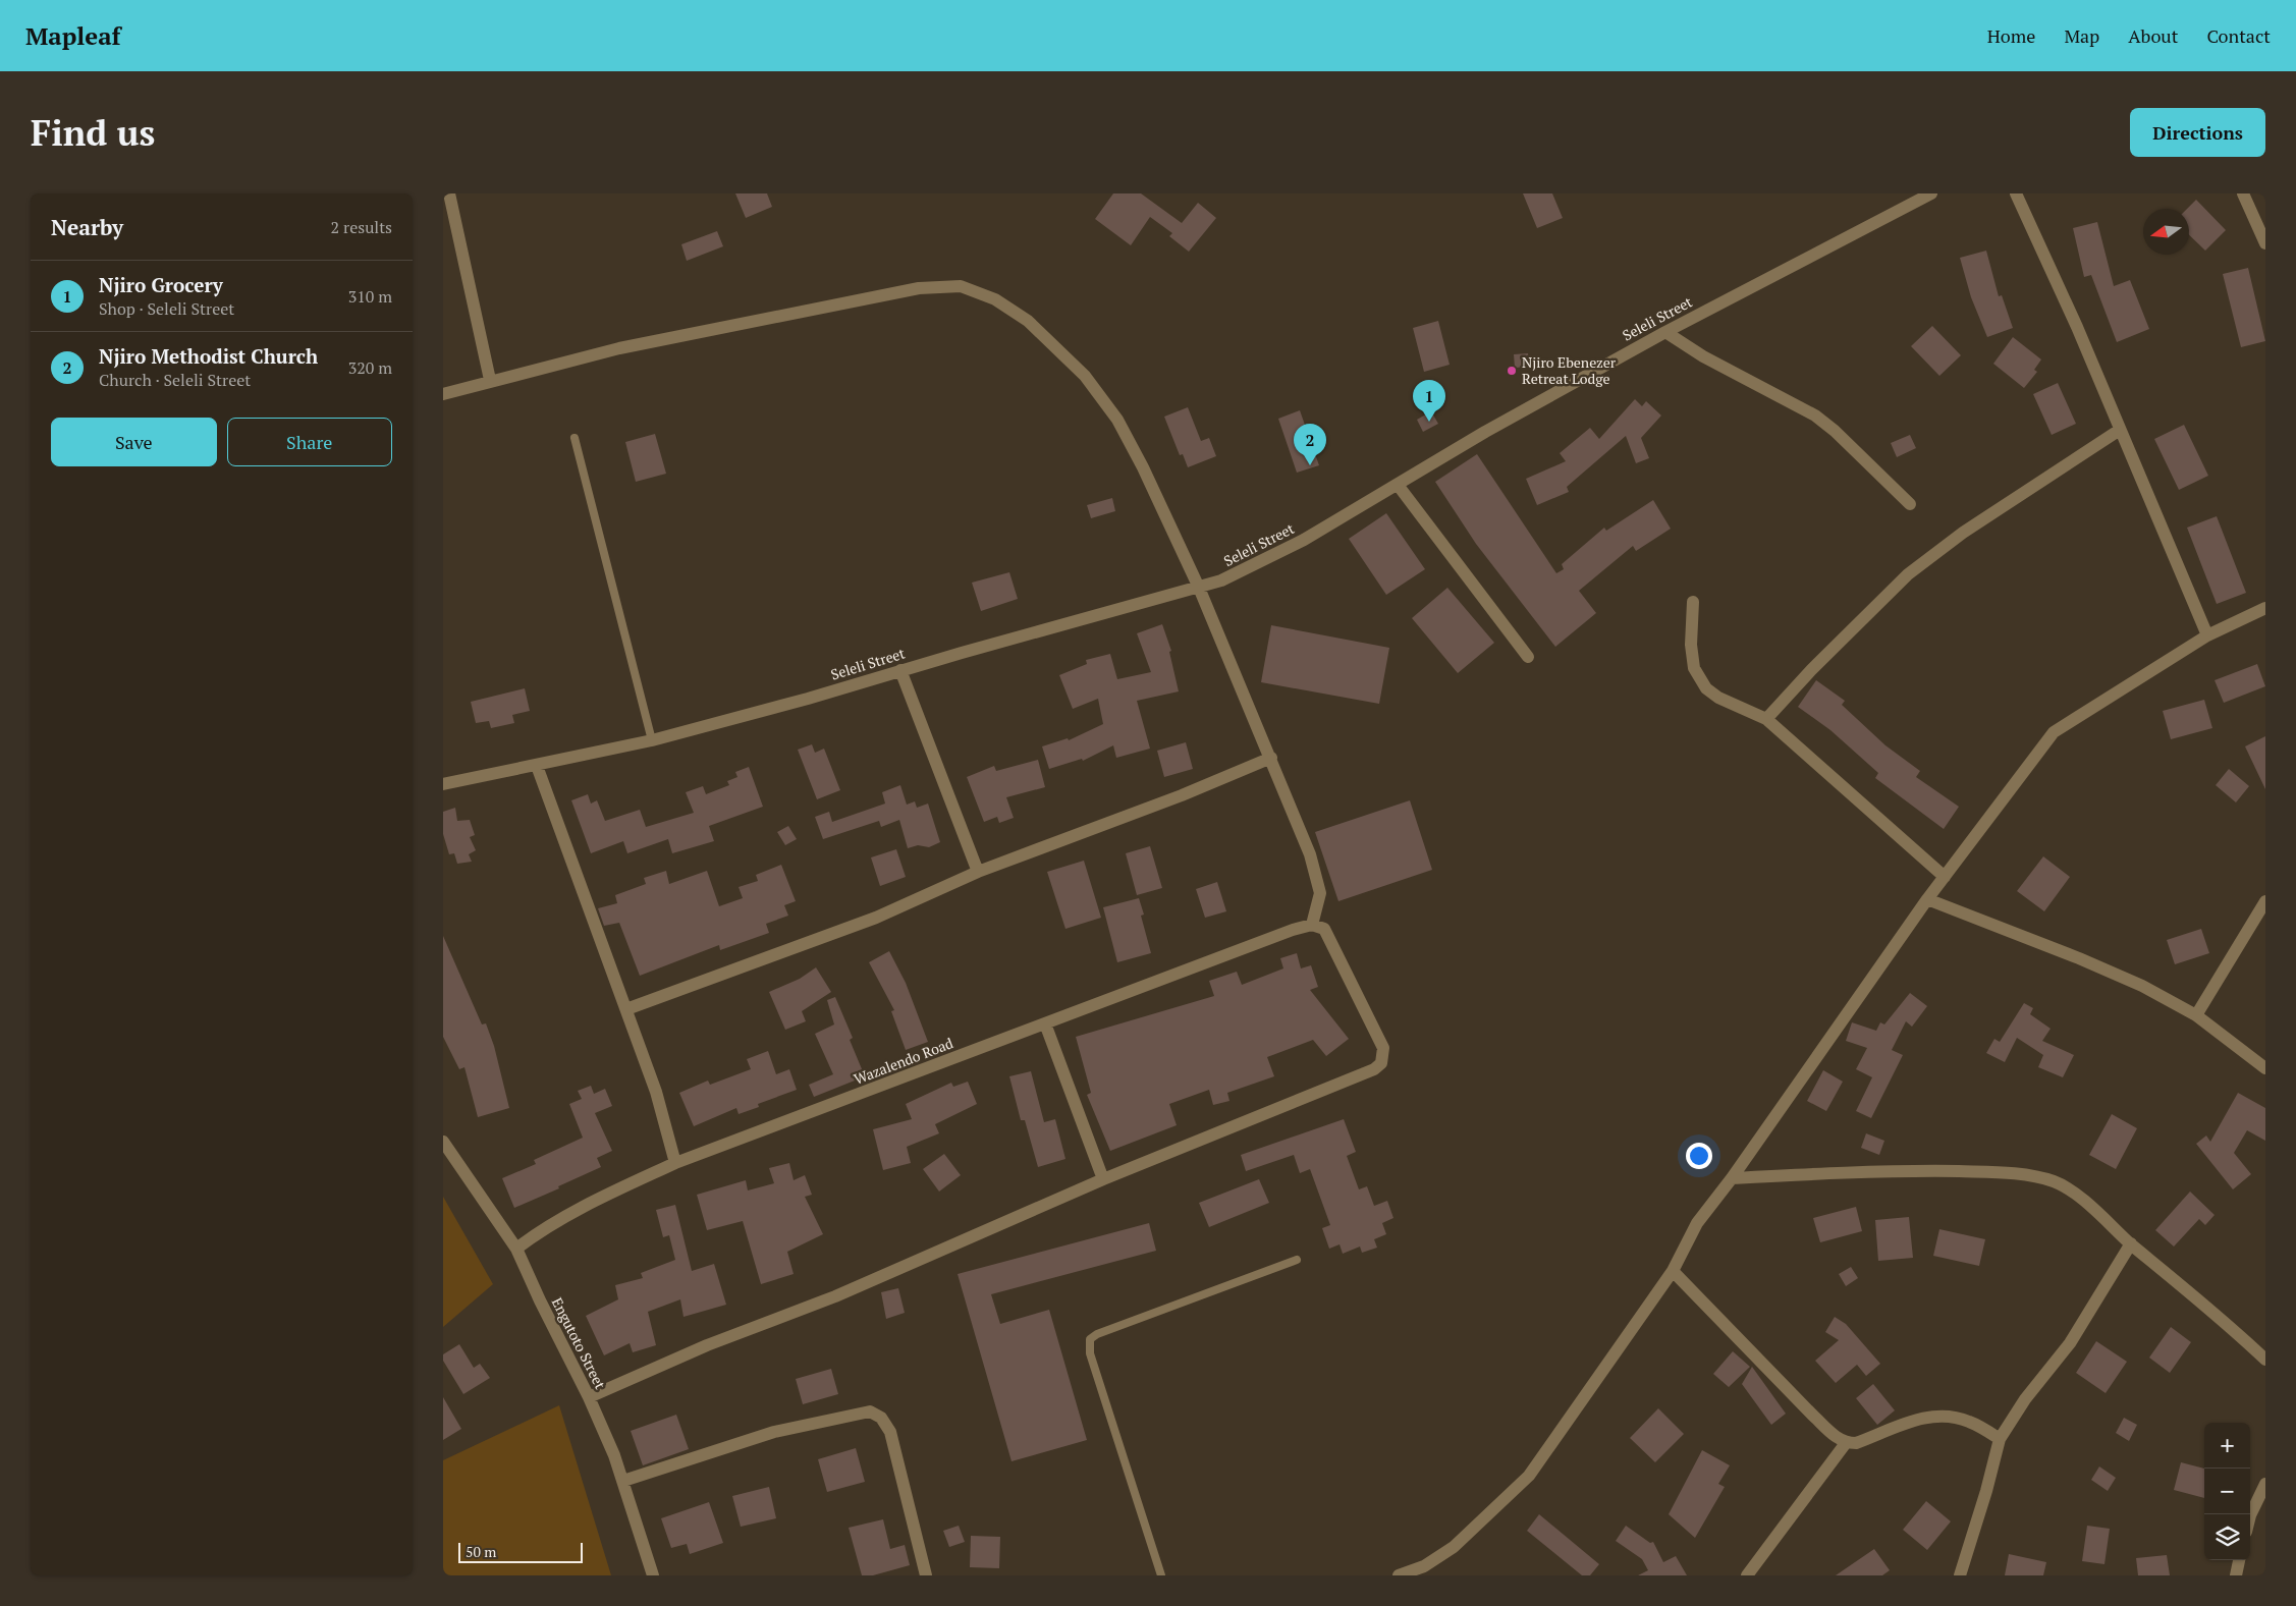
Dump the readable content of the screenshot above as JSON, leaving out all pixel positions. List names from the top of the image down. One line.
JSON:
{"streets":{"street":["Seleli Street","Wazalendo Road","Engutoto Street"]},"crossings":[["Wazalendo Road","Engutoto Street"]],"places":["Njiro Ebenezer Retreat Lodge"],"scale_bar":"50 m","north":"left","page":{"header":"Mapleaf","nav":["Home","Map","About","Contact"],"buttons":["Directions",["Save","Share"]],"title":"Find us","heading":["Nearby","2 results"],"list":[{"mark":"1","name":"Njiro Grocery","note":"Shop · Seleli Street","value":"310 m"},{"mark":"2","name":"Njiro Methodist Church","note":"Church · Seleli Street","value":"320 m"}],"pins":["1","2"],"map_buttons":["+","−"],"scale":"50 m"}}
